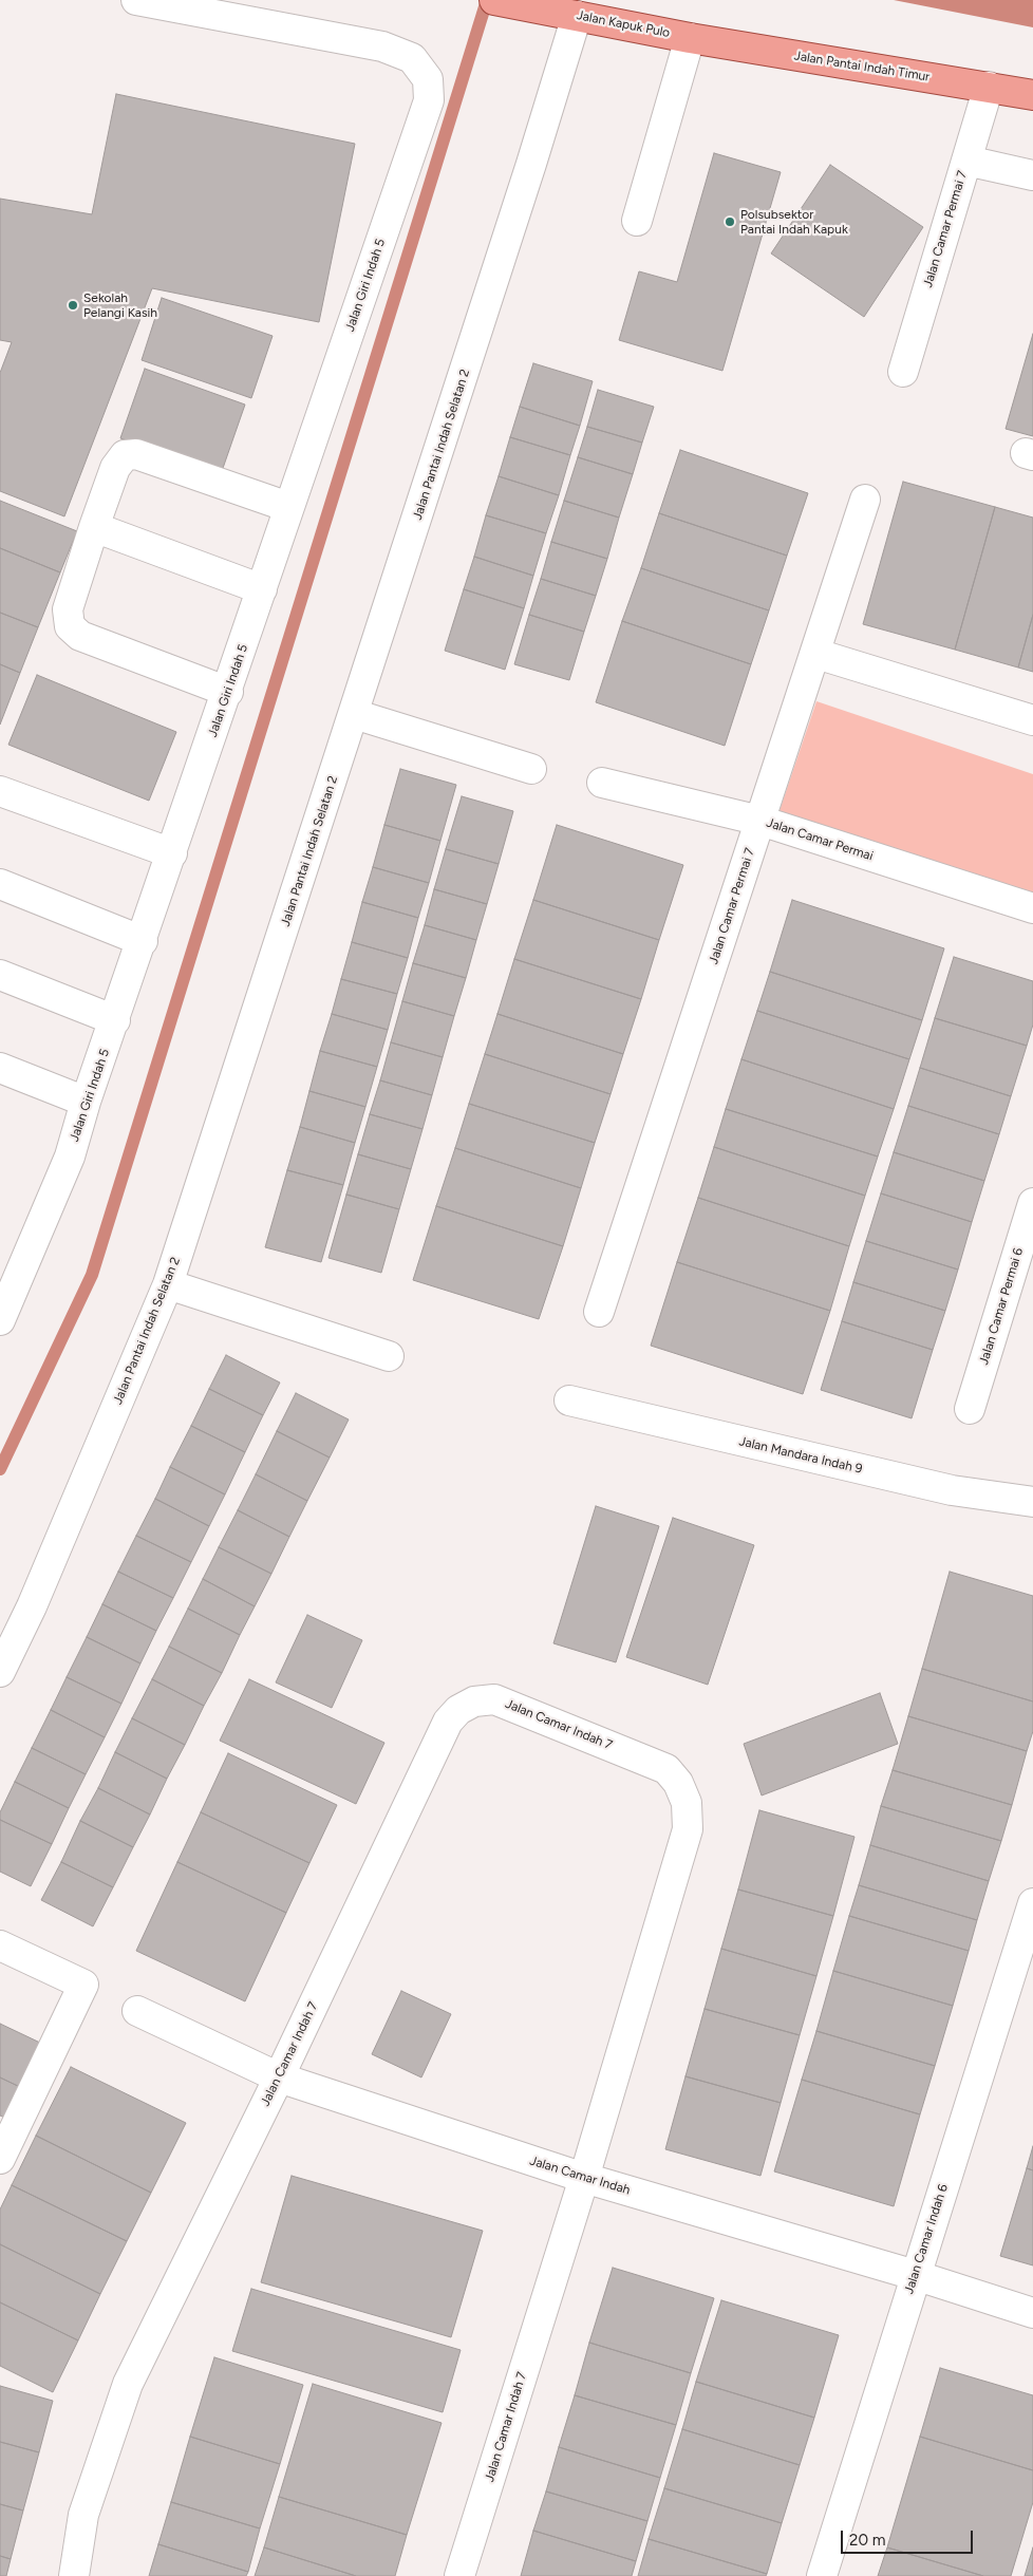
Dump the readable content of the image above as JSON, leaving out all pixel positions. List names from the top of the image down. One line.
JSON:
{"streets":{"main road":["Jalan Kapuk Pulo","Jalan Pantai Indah Timur"],"street":["Jalan Camar Permai 7","Jalan Giri Indah 5","Jalan Pantai Indah Selatan 2","Jalan Camar Permai","Jalan Camar Permai 6","Jalan Mandara Indah 9","Jalan Camar Indah 7","Jalan Camar Indah","Jalan Camar Indah 6"]},"crossings":[["Jalan Kapuk Pulo","Jalan Pantai Indah Timur"],["Jalan Kapuk Pulo","Jalan Pantai Indah Selatan 2"],["Jalan Pantai Indah Timur","Jalan Camar Permai 7"],["Jalan Camar Permai 7","Jalan Camar Permai"],["Jalan Camar Indah 7","Jalan Camar Indah"],["Jalan Camar Indah","Jalan Camar Indah 6"]],"places":["Polsubsektor Pantai Indah Kapuk","Sekolah Pelangi Kasih"],"scale_bar":"20 m"}
